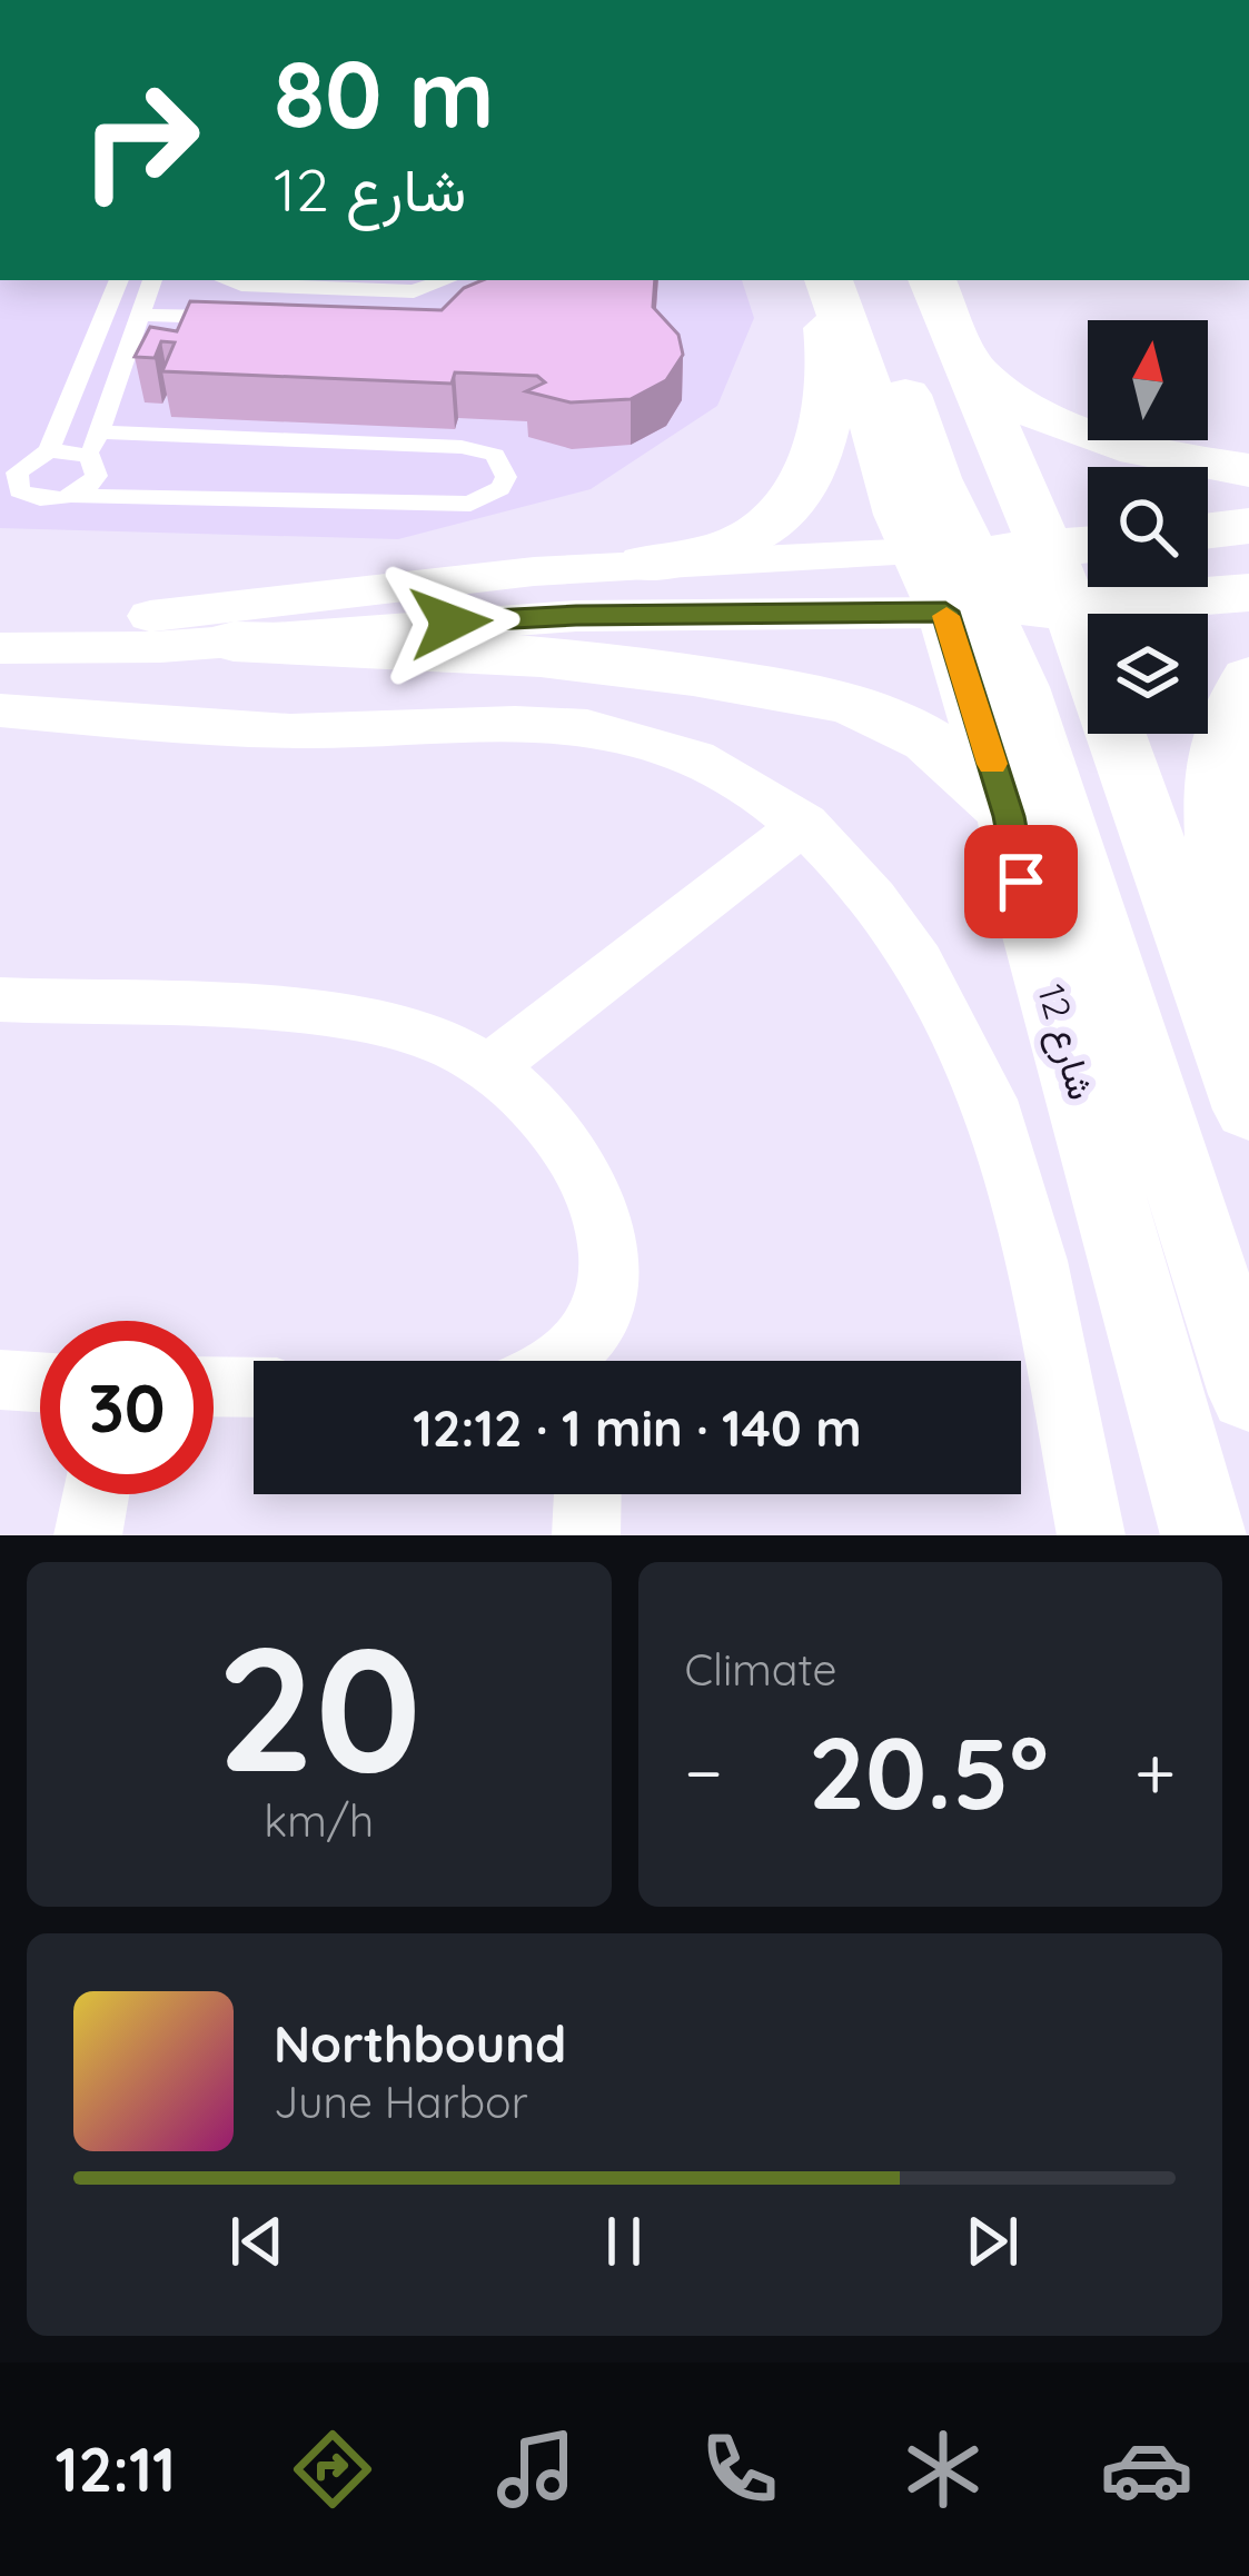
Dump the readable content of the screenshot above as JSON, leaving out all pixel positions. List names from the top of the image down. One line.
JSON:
{"streets":{"street":["شارع 12"]},"north":"top","page":{"turn":["80 m","شارع 12"],"limit":"30","trip":"12:12 · 1 min · 140 m","tile":[["20","km/h"],"Climate"],"heat":["−","20.5°","+"],"song":["Northbound","June Harbor"],"tabs":"12:11"}}
